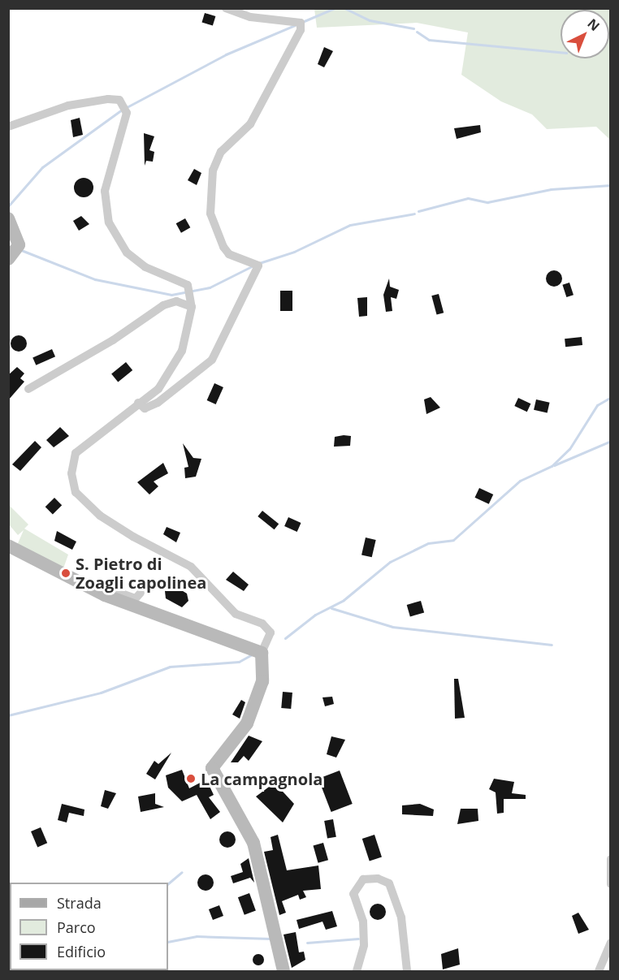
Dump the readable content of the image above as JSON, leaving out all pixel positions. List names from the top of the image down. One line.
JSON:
{"places":["S. Pietro di Zoagli capolinea","La campagnola"],"legend":["Strada","Parco","Edificio"],"north":"top right"}
